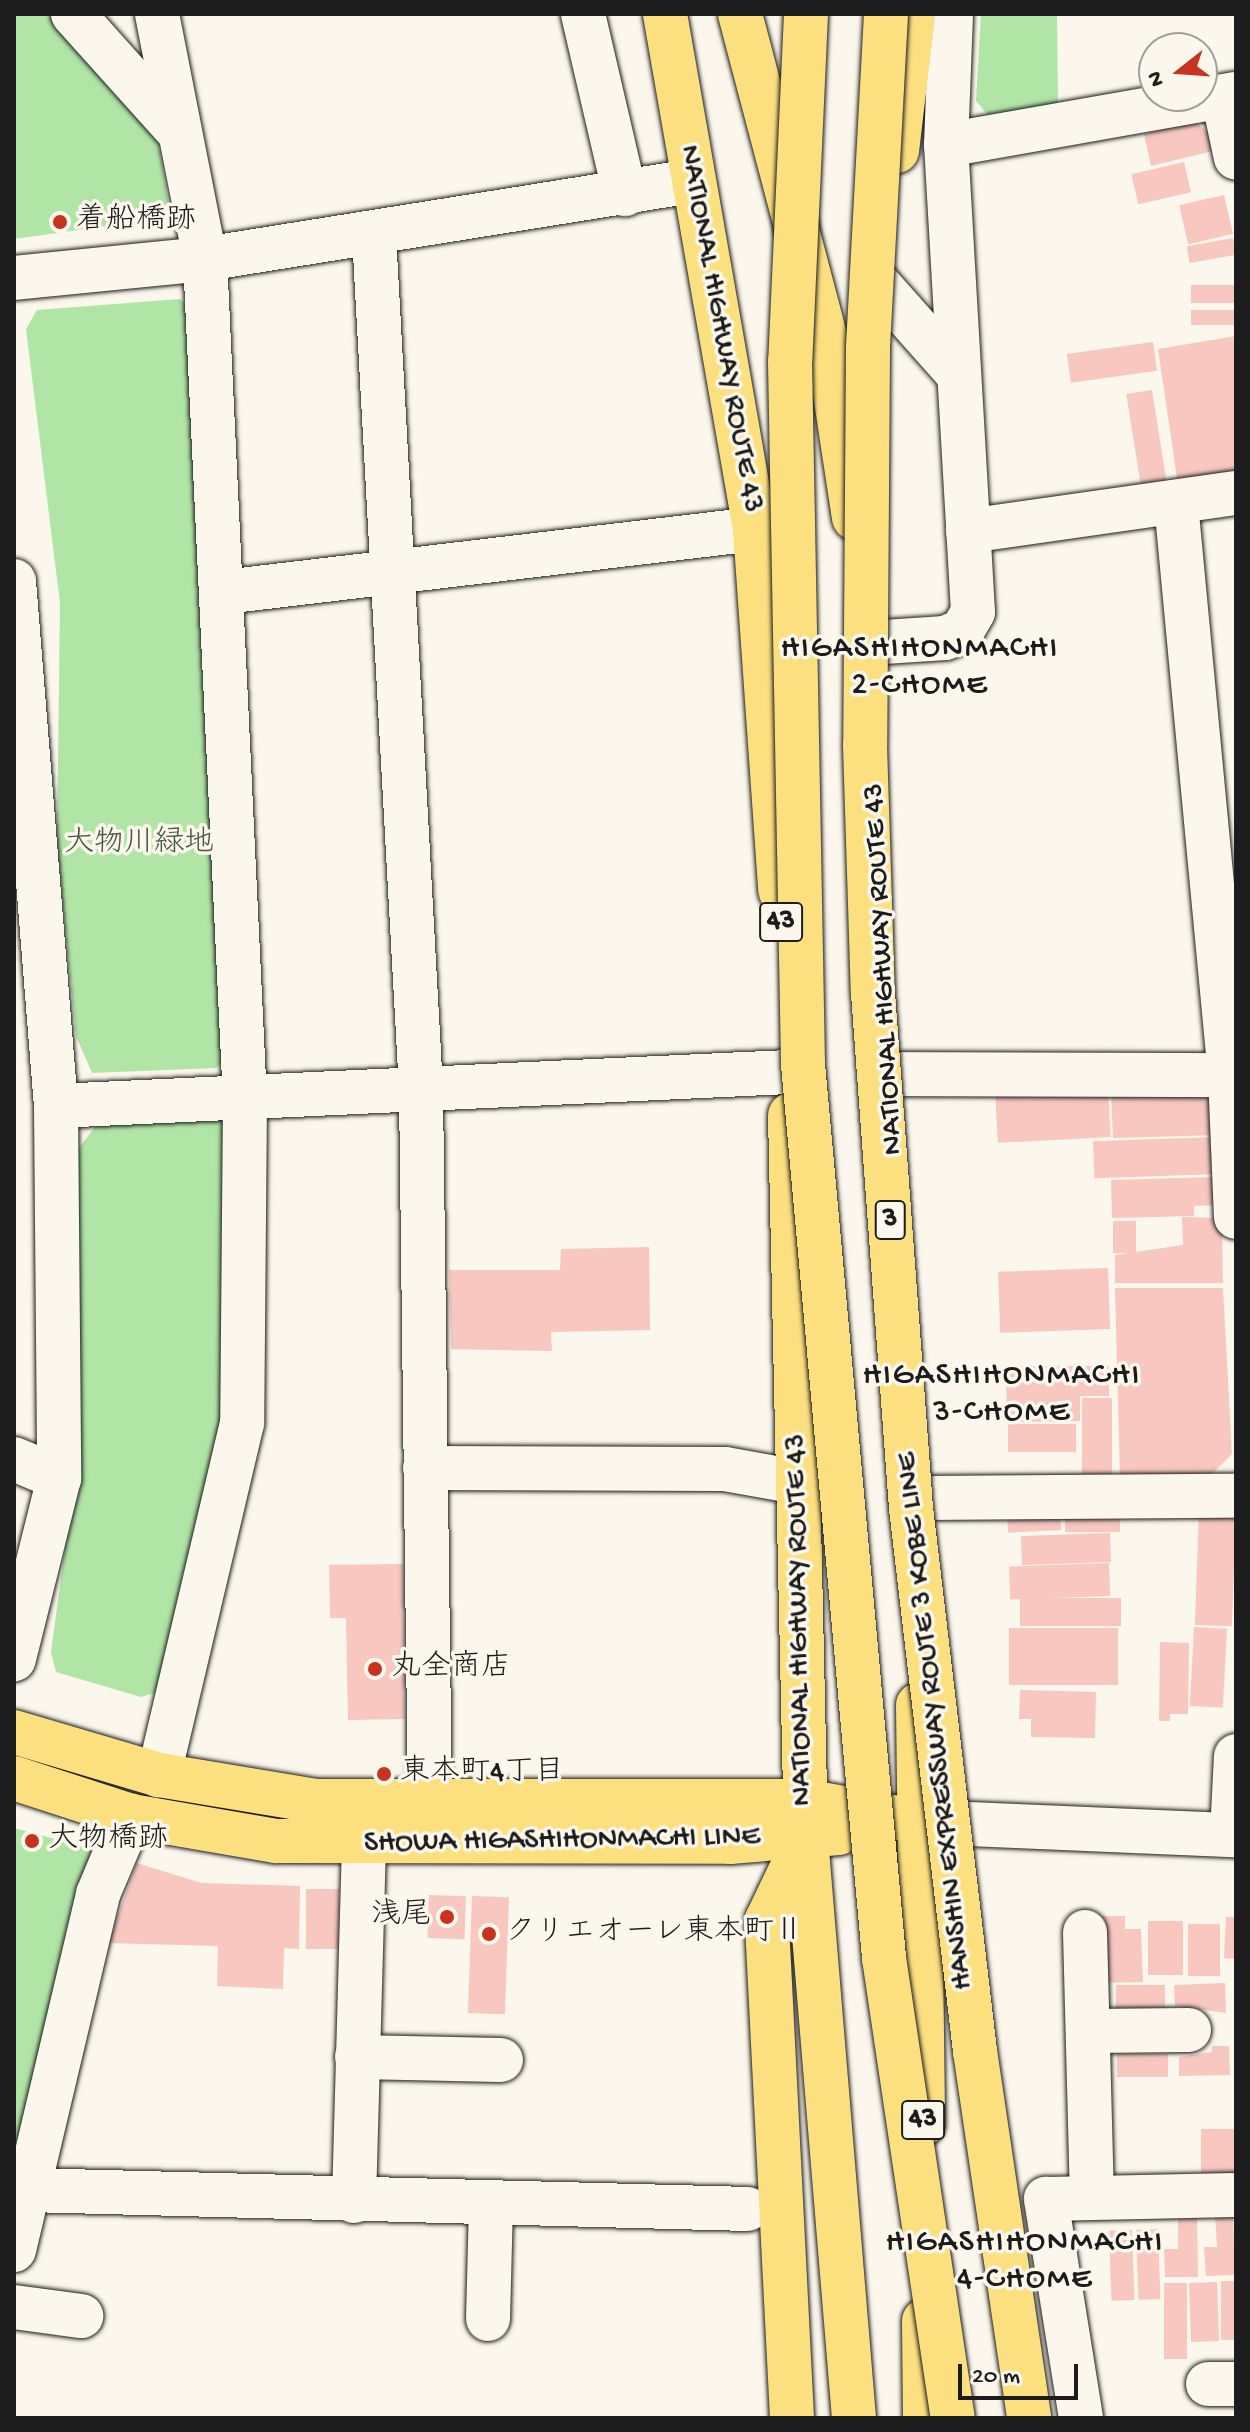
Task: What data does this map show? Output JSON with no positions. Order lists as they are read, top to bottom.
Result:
{
  "streets": {
    "main road": [
      "NATIONAL HIGHWAY ROUTE 43",
      "43",
      "3",
      "HANSHIN EXPRESSWAY ROUTE 3 KOBE LINE",
      "SHOWA HIGASHIHONMACHI LINE"
    ]
  },
  "crossings": [
    ["NATIONAL HIGHWAY ROUTE 43", "SHOWA HIGASHIHONMACHI LINE"]
  ],
  "districts": ["HIGASHIHONMACHI 2-CHOME", "HIGASHIHONMACHI 3-CHOME", "HIGASHIHONMACHI 4-CHOME"],
  "parks": ["大物川緑地"],
  "places": [
    "着船橋跡",
    "丸全商店",
    "東本町4丁目",
    "大物橋跡",
    "浅尾",
    "クリエオーレ東本町Ⅱ"
  ],
  "scale_bar": "20 m",
  "north": "left"
}
